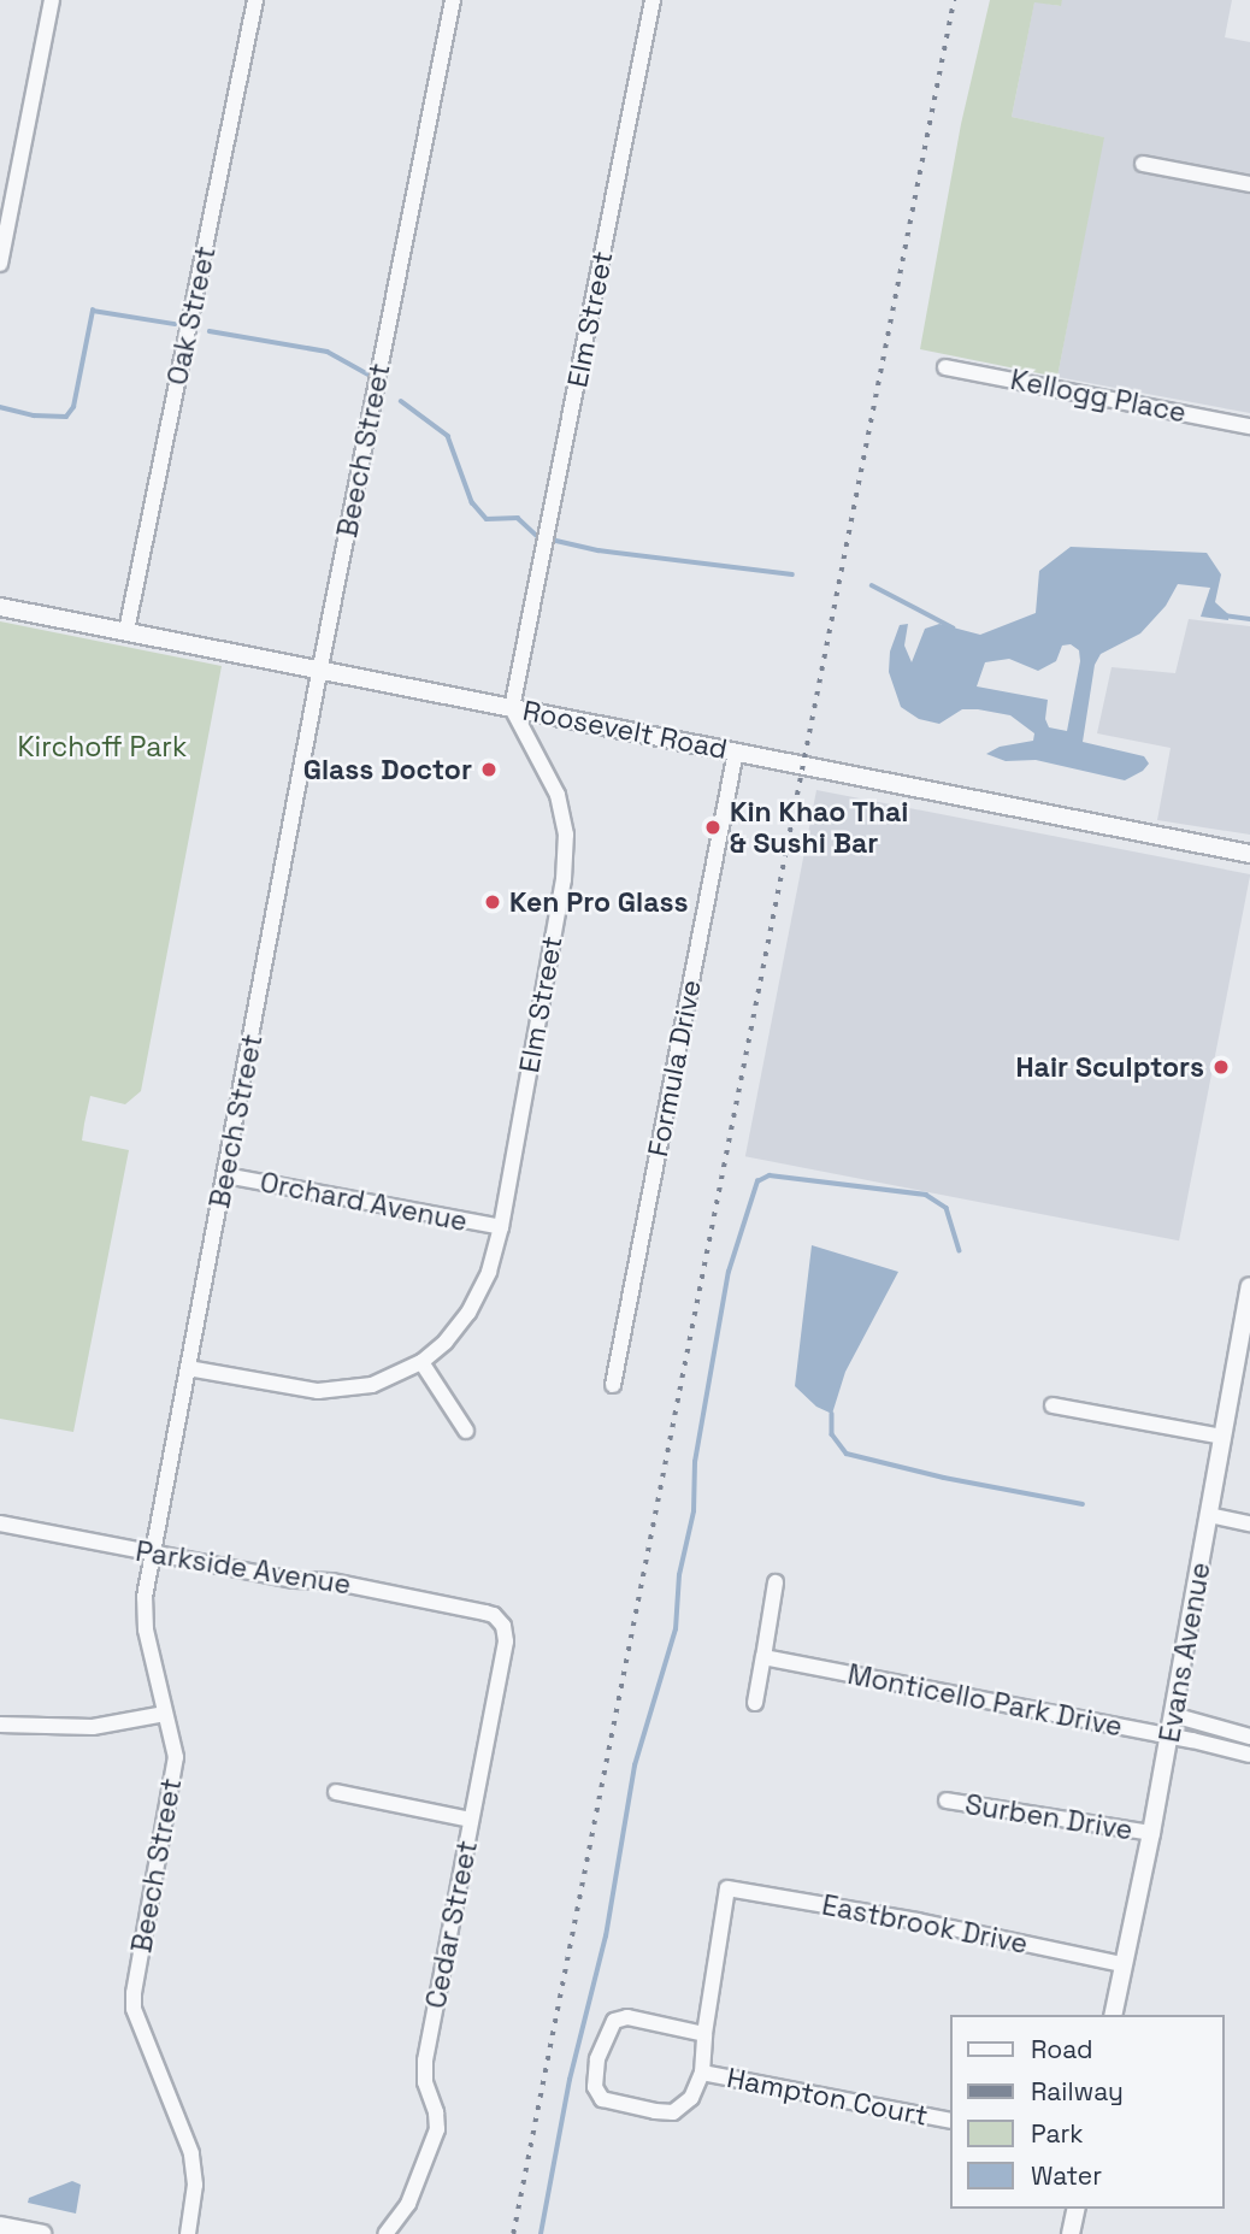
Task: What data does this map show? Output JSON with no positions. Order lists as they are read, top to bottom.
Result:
{
  "streets": {
    "street": [
      "Oak Street",
      "Elm Street",
      "Kellogg Place",
      "Beech Street",
      "Roosevelt Road",
      "Formula Drive",
      "Orchard Avenue",
      "Parkside Avenue",
      "Evans Avenue",
      "Monticello Park Drive",
      "Surben Drive",
      "Cedar Street",
      "Eastbrook Drive",
      "Hampton Court"
    ]
  },
  "crossings": [
    ["Oak Street", "Roosevelt Road"],
    ["Elm Street", "Beech Street"],
    ["Elm Street", "Roosevelt Road"],
    ["Elm Street", "Orchard Avenue"],
    ["Beech Street", "Roosevelt Road"],
    ["Beech Street", "Orchard Avenue"],
    ["Beech Street", "Parkside Avenue"],
    ["Roosevelt Road", "Formula Drive"],
    ["Parkside Avenue", "Cedar Street"],
    ["Evans Avenue", "Monticello Park Drive"],
    ["Evans Avenue", "Surben Drive"],
    ["Evans Avenue", "Eastbrook Drive"],
    ["Eastbrook Drive", "Hampton Court"]
  ],
  "parks": ["Kirchoff Park"],
  "places": [
    "Glass Doctor",
    "Kin Khao Thai & Sushi Bar",
    "Ken Pro Glass",
    "Hair Sculptors"
  ],
  "legend": [
    "Road",
    "Railway",
    "Park",
    "Water"
  ]
}
